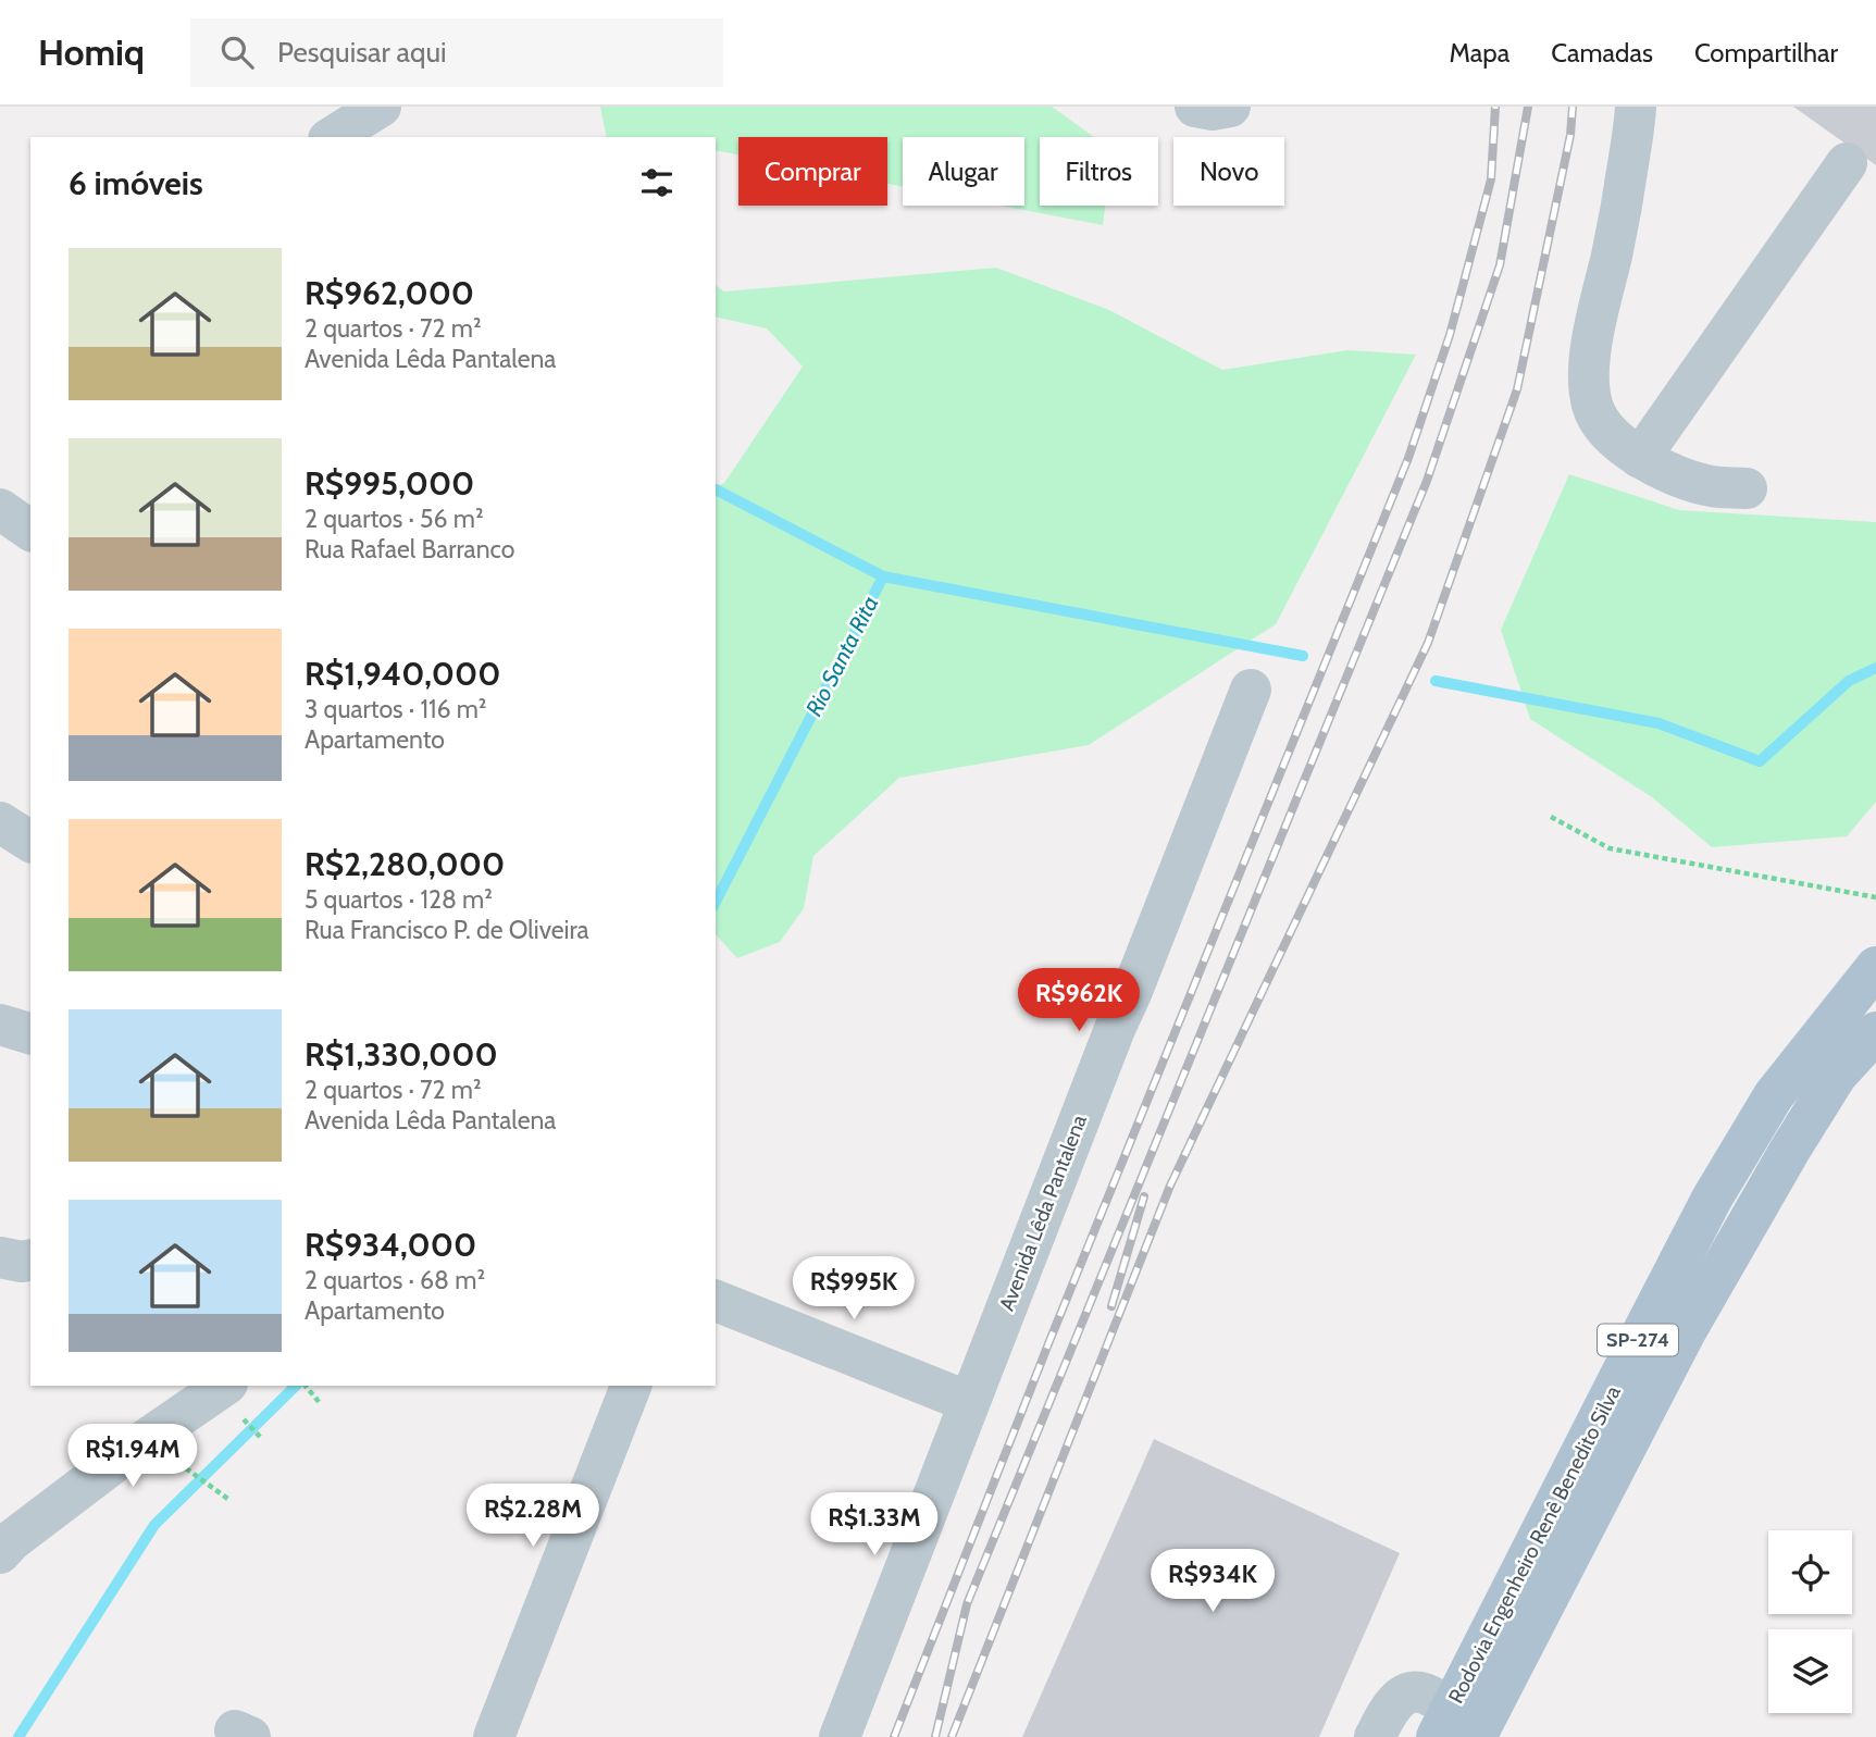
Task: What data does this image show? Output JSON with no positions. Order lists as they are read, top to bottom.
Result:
{
  "streets": {
    "main road": ["SP-274", "Rodovia Engenheiro Renê Benedito Silva"],
    "street": ["Avenida Lêda Pantalena"]
  },
  "water": ["Rio Santa Rita"],
  "page": {
    "header": "Homiq",
    "search": "Pesquisar aqui",
    "nav": ["Mapa", "Camadas", "Compartilhar"],
    "chip": [
      "Comprar",
      "Alugar",
      "Filtros",
      "Novo"
    ],
    "heading": "6 imóveis",
    "list": [
      {
        "name": "R$962,000",
        "note": "2 quartos · 72 m² · Avenida Lêda Pantalena"
      },
      {
        "name": "R$995,000",
        "note": "2 quartos · 56 m² · Rua Rafael Barranco"
      },
      {
        "name": "R$1,940,000",
        "note": "3 quartos · 116 m² · Apartamento"
      },
      {
        "name": "R$2,280,000",
        "note": "5 quartos · 128 m² · Rua Francisco P. de Oliveira"
      },
      {
        "name": "R$1,330,000",
        "note": "2 quartos · 72 m² · Avenida Lêda Pantalena"
      },
      {
        "name": "R$934,000",
        "note": "2 quartos · 68 m² · Apartamento"
      }
    ],
    "price": [
      "R$962K",
      "R$995K",
      "R$1.94M",
      "R$2.28M",
      "R$1.33M",
      "R$934K"
    ]
  }
}
